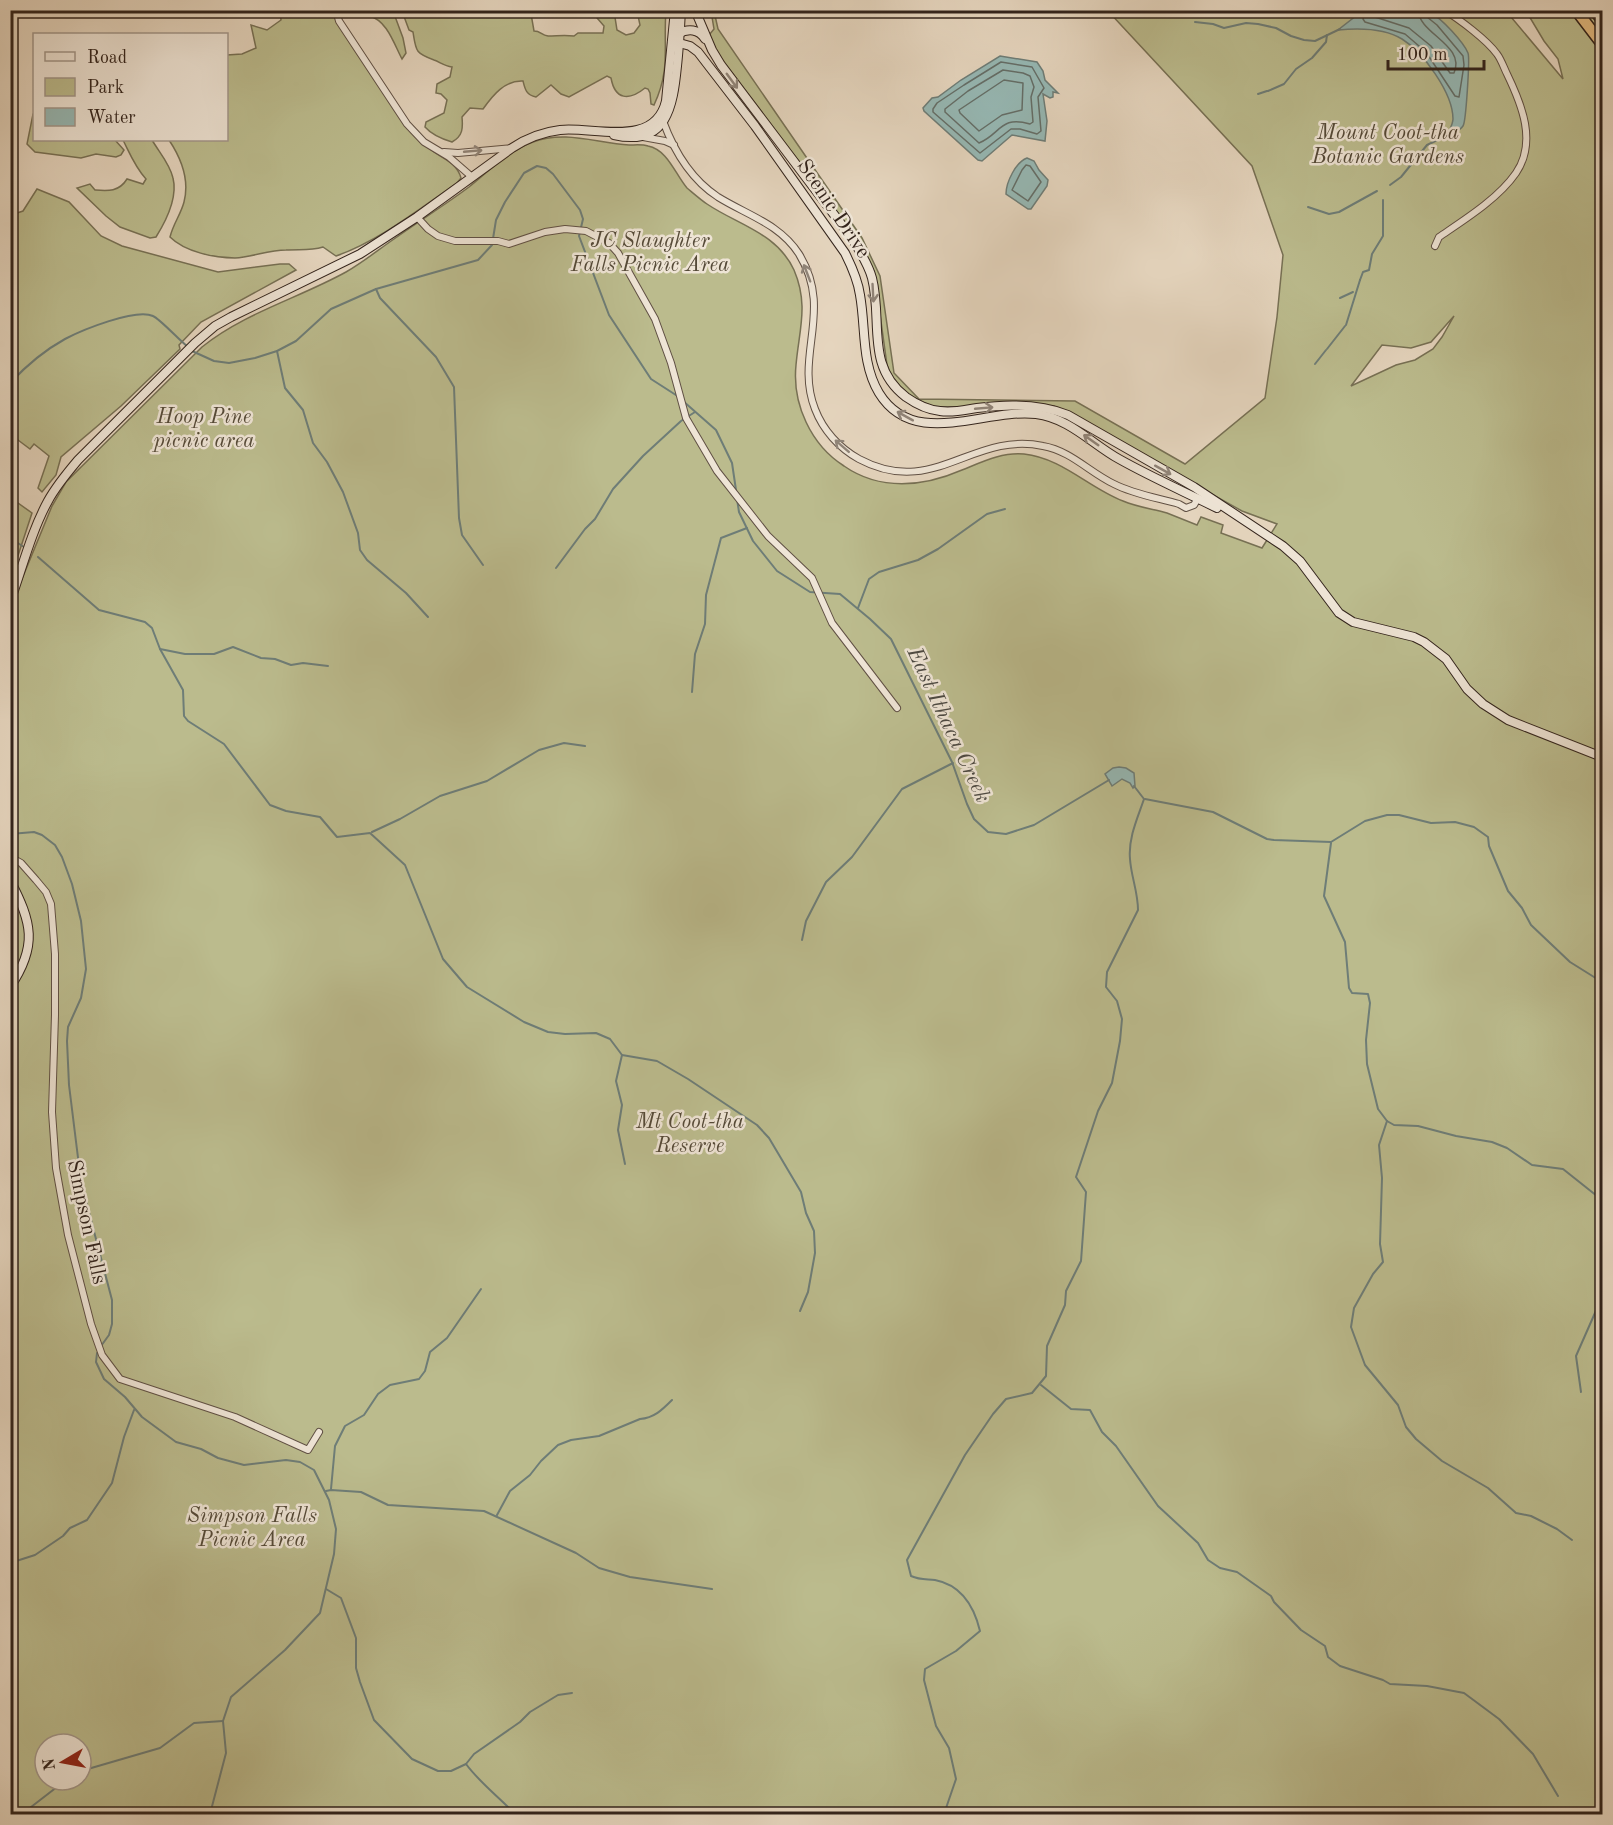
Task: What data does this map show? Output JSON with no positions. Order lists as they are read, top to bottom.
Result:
{
  "streets": {
    "main road": ["Scenic Drive"],
    "street": ["Simpson Falls"]
  },
  "water": ["East Ithaca Creek"],
  "parks": [
    "Mount Coot-tha Botanic Gardens",
    "JC Slaughter Falls Picnic Area",
    "Hoop Pine picnic area",
    "Mt Coot-tha Reserve",
    "Simpson Falls Picnic Area"
  ],
  "legend": ["Road", "Park", "Water"],
  "scale_bar": "100 m",
  "north": "left"
}
